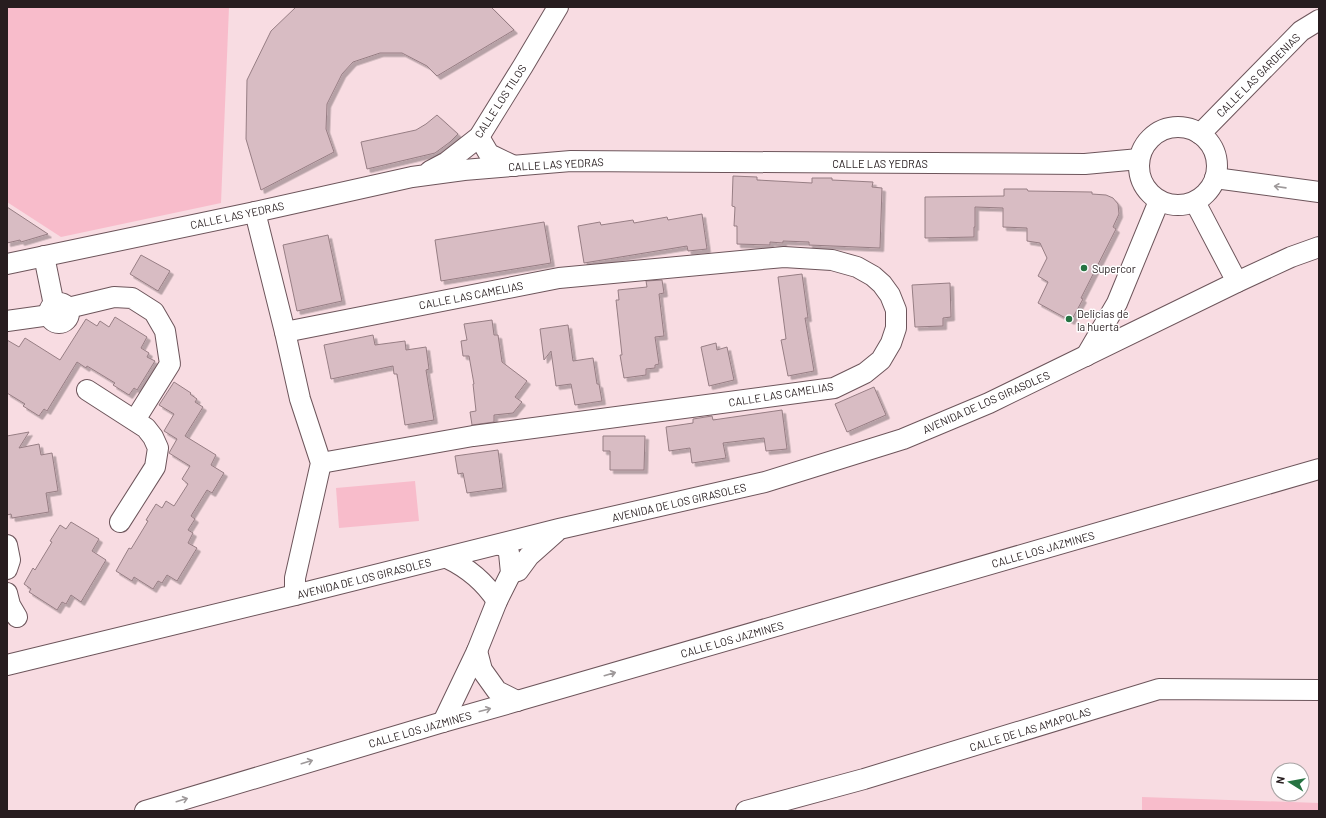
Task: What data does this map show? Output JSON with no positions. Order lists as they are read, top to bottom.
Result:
{
  "streets": {
    "street": [
      "CALLE LAS GARDENIAS",
      "CALLE LOS TILOS",
      "CALLE LAS YEDRAS",
      "CALLE LAS CAMELIAS",
      "AVENIDA DE LOS GIRASOLES",
      "CALLE LOS JAZMINES",
      "CALLE DE LAS AMAPOLAS"
    ]
  },
  "crossings": [
    ["CALLE LAS GARDENIAS", "CALLE LAS YEDRAS"],
    ["CALLE LOS TILOS", "CALLE LAS YEDRAS"]
  ],
  "one_way": ["CALLE LOS JAZMINES"],
  "places": ["Supercor", "Delicias de la huerta"],
  "north": "left"
}
